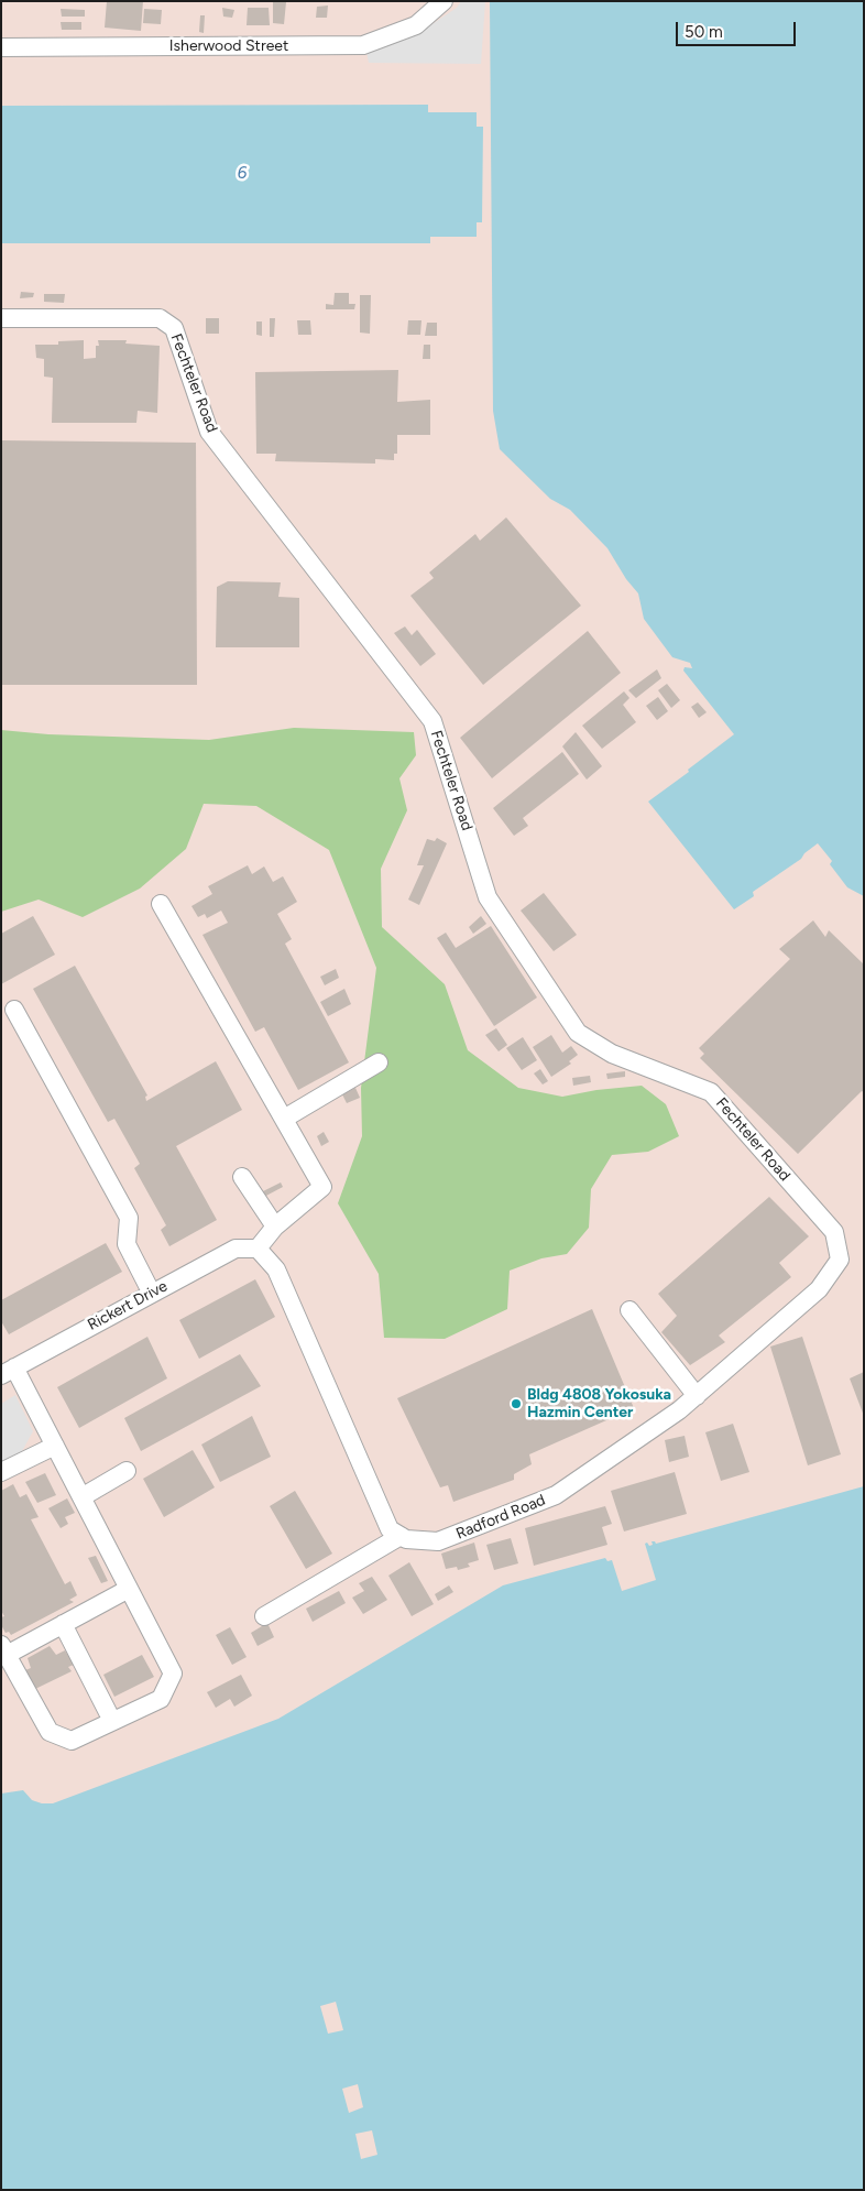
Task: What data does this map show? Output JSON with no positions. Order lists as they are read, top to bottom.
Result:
{
  "streets": {
    "street": [
      "Isherwood Street",
      "Fechteler Road",
      "Rickert Drive",
      "Radford Road"
    ]
  },
  "crossings": [
    ["Fechteler Road", "Radford Road"]
  ],
  "water": ["6"],
  "places": ["Bldg 4808 Yokosuka Hazmin Center"],
  "scale_bar": "50 m"
}
